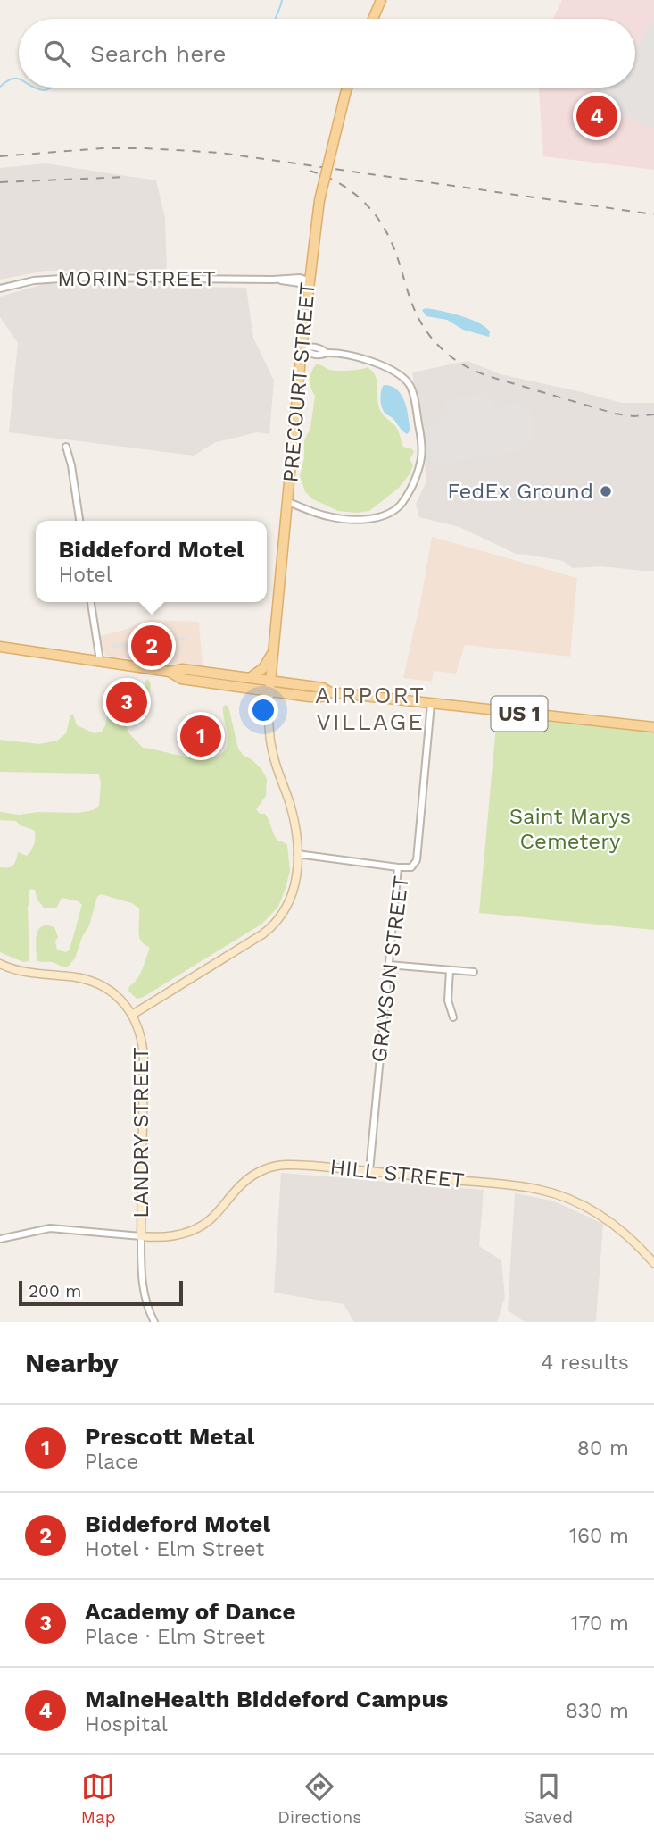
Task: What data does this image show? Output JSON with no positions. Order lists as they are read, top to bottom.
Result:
{
  "streets": {
    "main road": ["PRECOURT STREET", "US 1"],
    "street": [
      "MORIN STREET",
      "GRAYSON STREET",
      "LANDRY STREET",
      "HILL STREET"
    ]
  },
  "crossings": [
    ["MORIN STREET", "PRECOURT STREET"],
    ["PRECOURT STREET", "US 1"],
    ["US 1", "GRAYSON STREET"],
    ["GRAYSON STREET", "HILL STREET"],
    ["LANDRY STREET", "HILL STREET"]
  ],
  "districts": ["AIRPORT VILLAGE"],
  "parks": ["Saint Marys Cemetery"],
  "places": ["FedEx Ground"],
  "scale_bar": "200 m",
  "page": {
    "search": "Search here",
    "pins": [
      "4",
      "2",
      "3",
      "1"
    ],
    "popup": ["Biddeford Motel", "Hotel"],
    "scale": "200 m",
    "heading": ["Nearby", "4 results"],
    "list": [
      {
        "mark": "1",
        "name": "Prescott Metal",
        "note": "Place",
        "value": "80 m"
      },
      {
        "mark": "2",
        "name": "Biddeford Motel",
        "note": "Hotel · Elm Street",
        "value": "160 m"
      },
      {
        "mark": "3",
        "name": "Academy of Dance",
        "note": "Place · Elm Street",
        "value": "170 m"
      },
      {
        "mark": "4",
        "name": "MaineHealth Biddeford Campus",
        "note": "Hospital",
        "value": "830 m"
      }
    ],
    "nav": ["Map", "Directions", "Saved"]
  }
}
